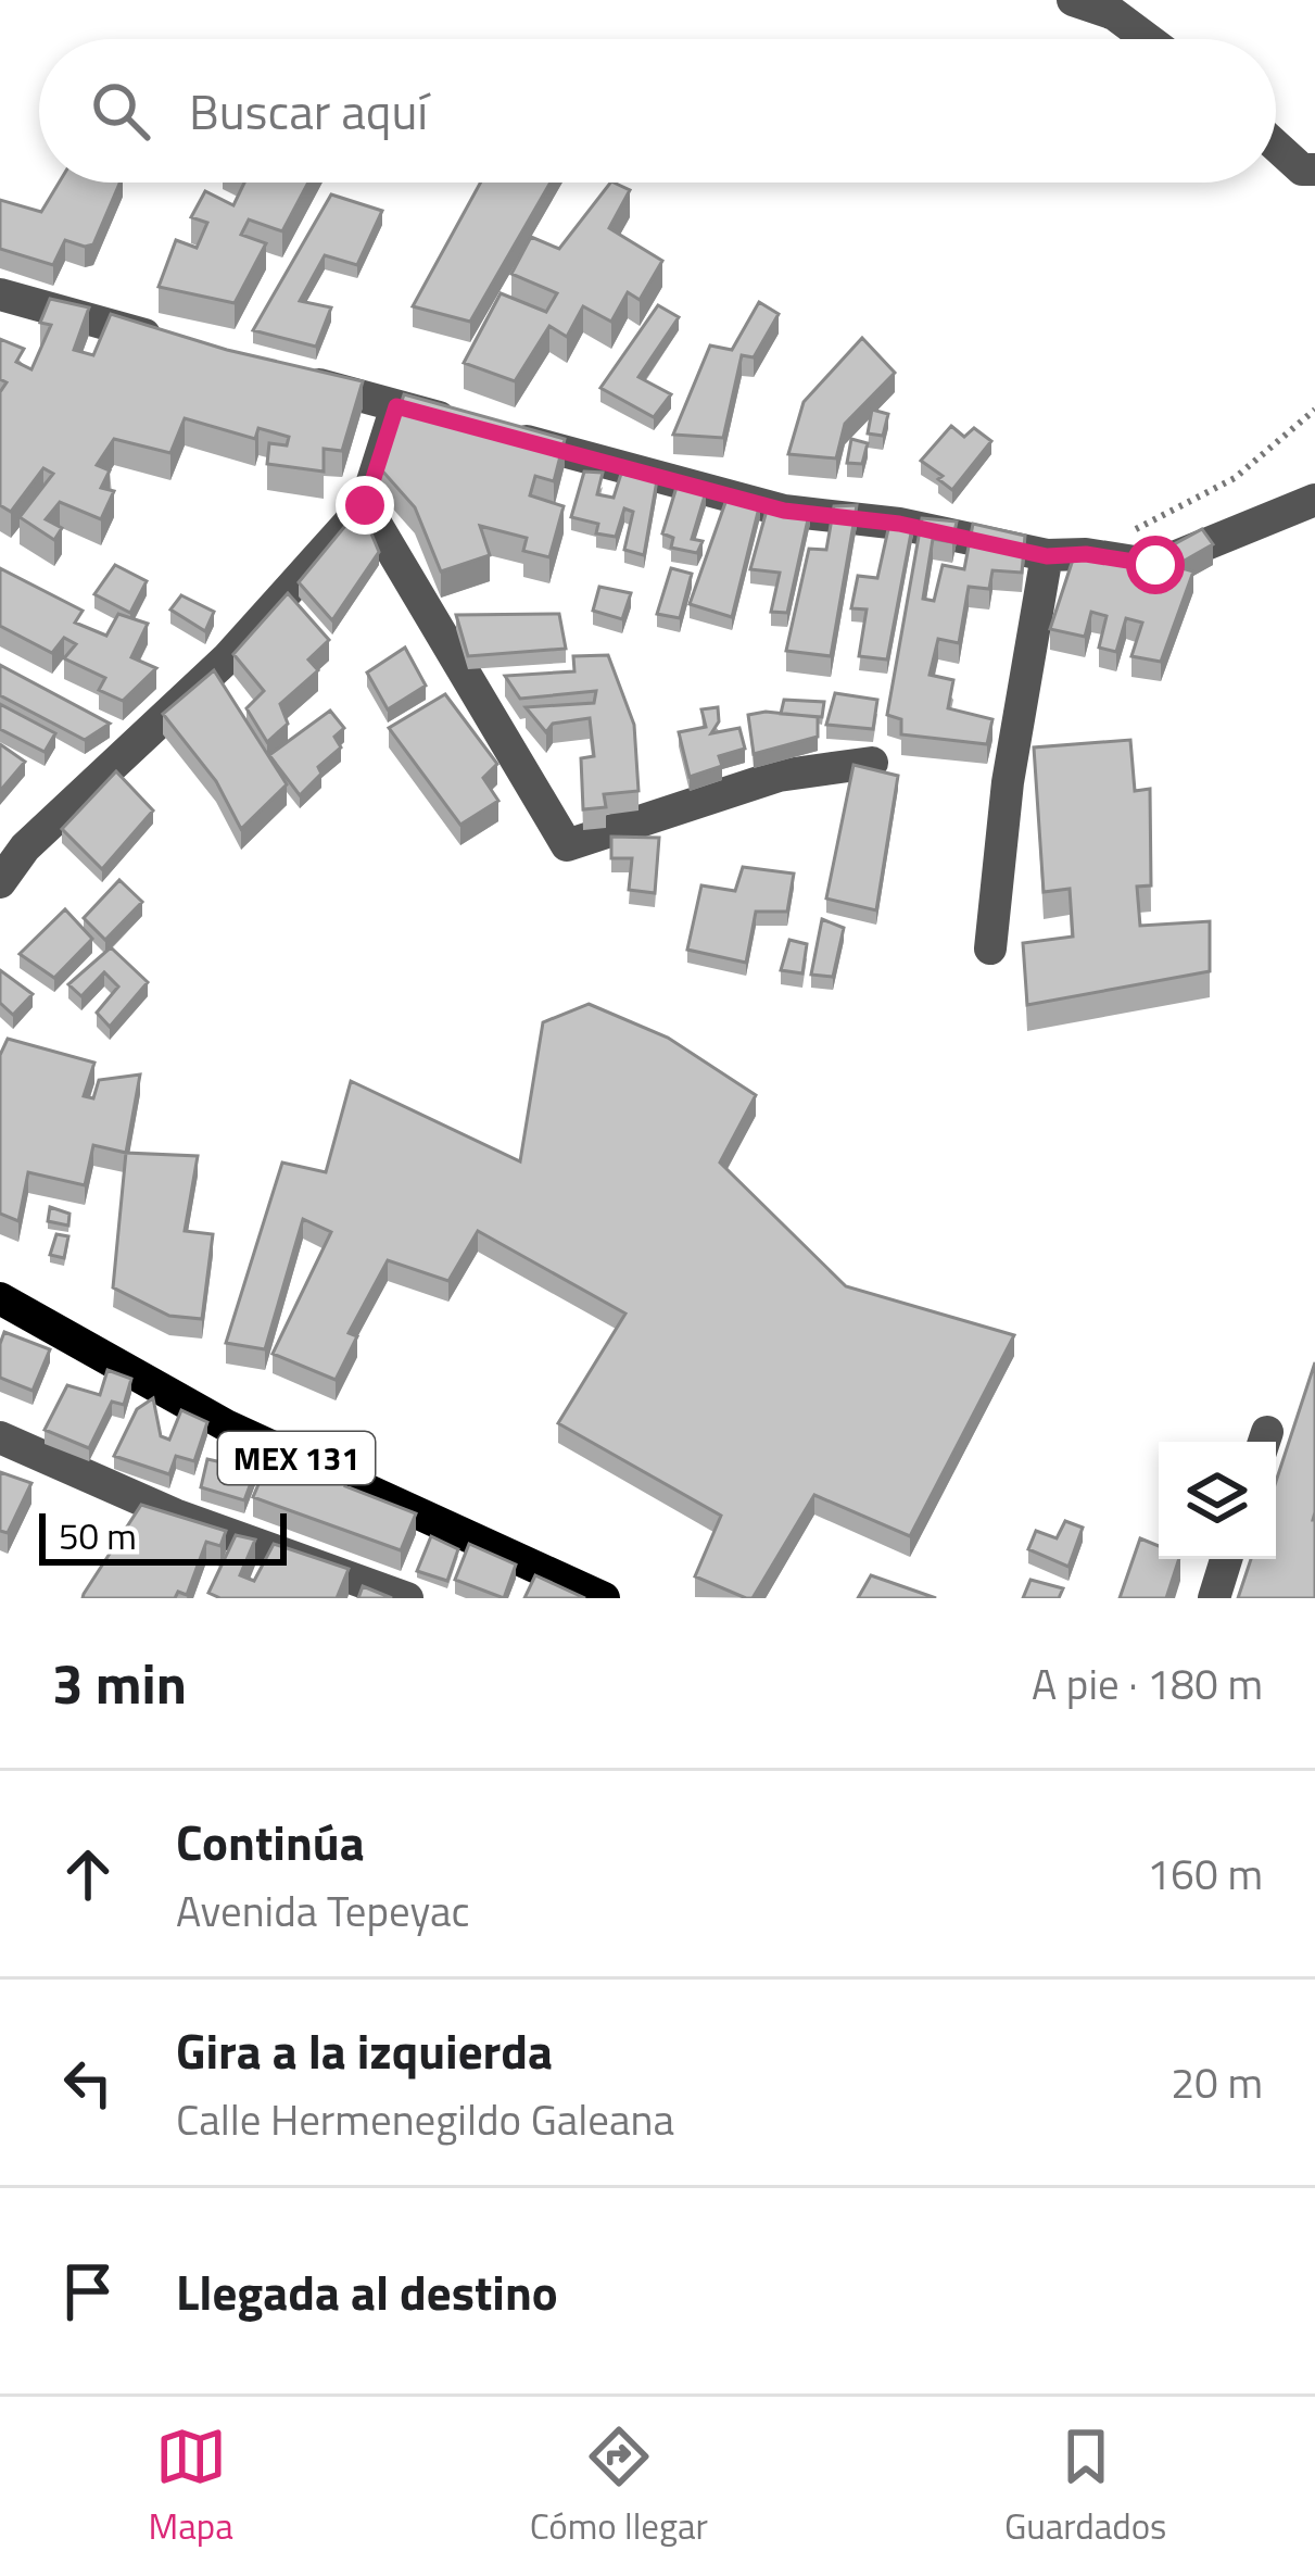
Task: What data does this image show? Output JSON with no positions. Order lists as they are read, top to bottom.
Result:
{
  "streets": {
    "main road": ["MEX 131"]
  },
  "scale_bar": "50 m",
  "page": {
    "search": "Buscar aquí",
    "scale": "50 m",
    "heading": ["3 min", "A pie · 180 m"],
    "list": [
      ["Continúa", "Avenida Tepeyac", "160 m"],
      ["Gira a la izquierda", "Calle Hermenegildo Galeana", "20 m"],
      "Llegada al destino"
    ],
    "nav": ["Mapa", "Cómo llegar", "Guardados"]
  }
}
